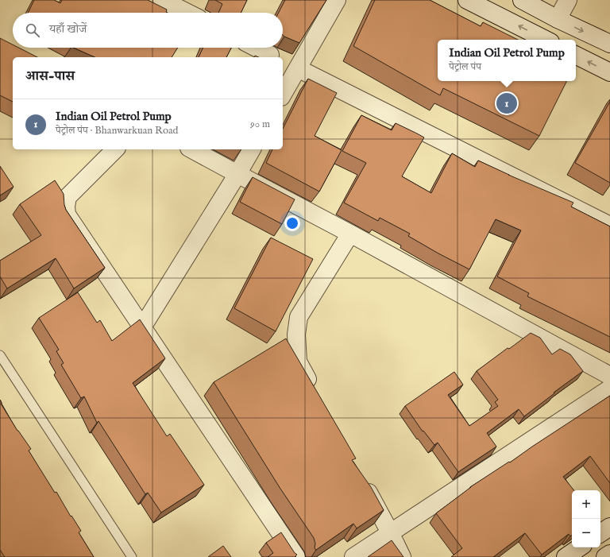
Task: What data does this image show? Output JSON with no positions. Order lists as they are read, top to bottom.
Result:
{
  "page": {
    "search": "यहाँ खोजें",
    "popup": ["Indian Oil Petrol Pump", "पेट्रोल पंप"],
    "heading": "आस-पास",
    "pins": "1",
    "list": [
      {
        "mark": "1",
        "name": "Indian Oil Petrol Pump",
        "note": "पेट्रोल पंप · Bhanwarkuan Road",
        "value": "90 m"
      }
    ],
    "map_buttons": ["+", "−"]
  }
}
